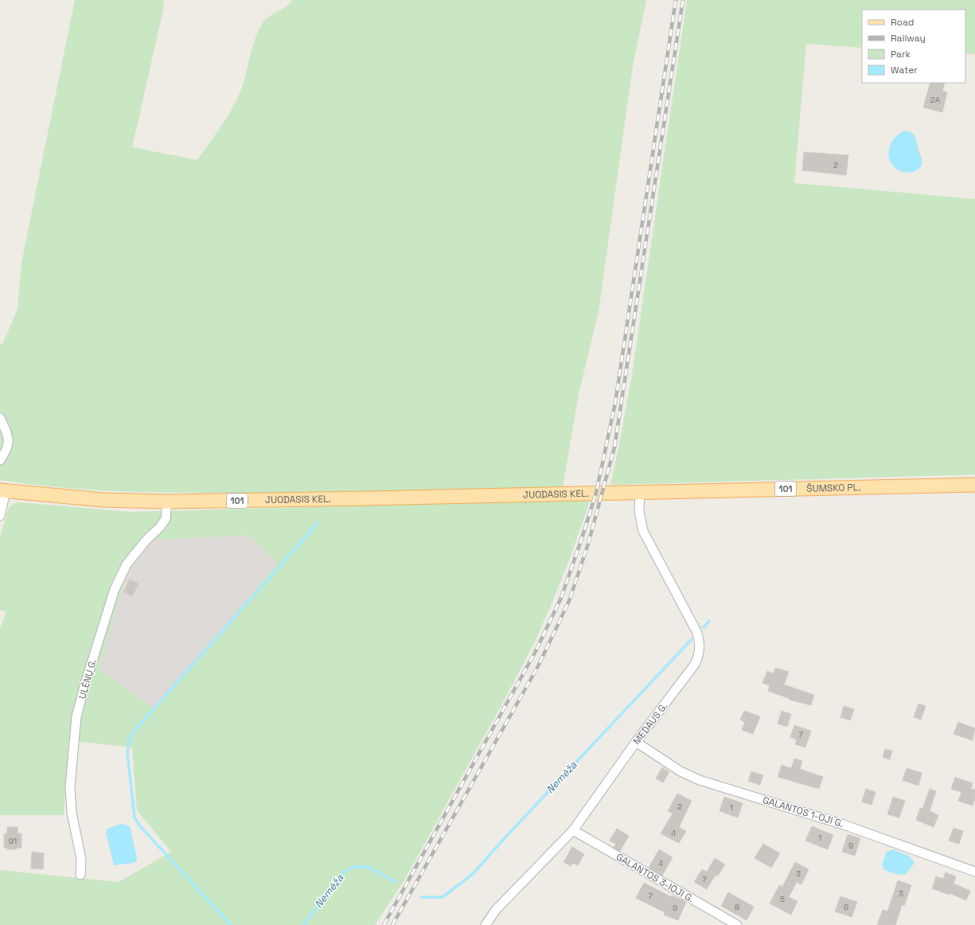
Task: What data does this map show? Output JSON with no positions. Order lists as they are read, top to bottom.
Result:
{
  "streets": {
    "main road": ["ŠUMSKO PL.", "101", "JUODASIS KEL."],
    "street": [
      "ULĖNŲ G.",
      "MEDAUS G.",
      "GALANTOS 1-OJI G.",
      "GALANTOS 3-IOJI G."
    ]
  },
  "crossings": [
    ["ŠUMSKO PL.", "JUODASIS KEL."],
    ["ŠUMSKO PL.", "MEDAUS G."],
    ["JUODASIS KEL.", "ULĖNŲ G."],
    ["MEDAUS G.", "GALANTOS 1-OJI G."],
    ["MEDAUS G.", "GALANTOS 3-IOJI G."]
  ],
  "water": ["Nemėža"],
  "house_numbers": [
    "2A",
    "2",
    "7",
    "2",
    "1",
    "4",
    "1",
    "91",
    "9",
    "4",
    "3",
    "7",
    "3",
    "7",
    "5",
    "8",
    "6",
    "9"
  ],
  "legend": [
    "Road",
    "Railway",
    "Park",
    "Water"
  ]
}
